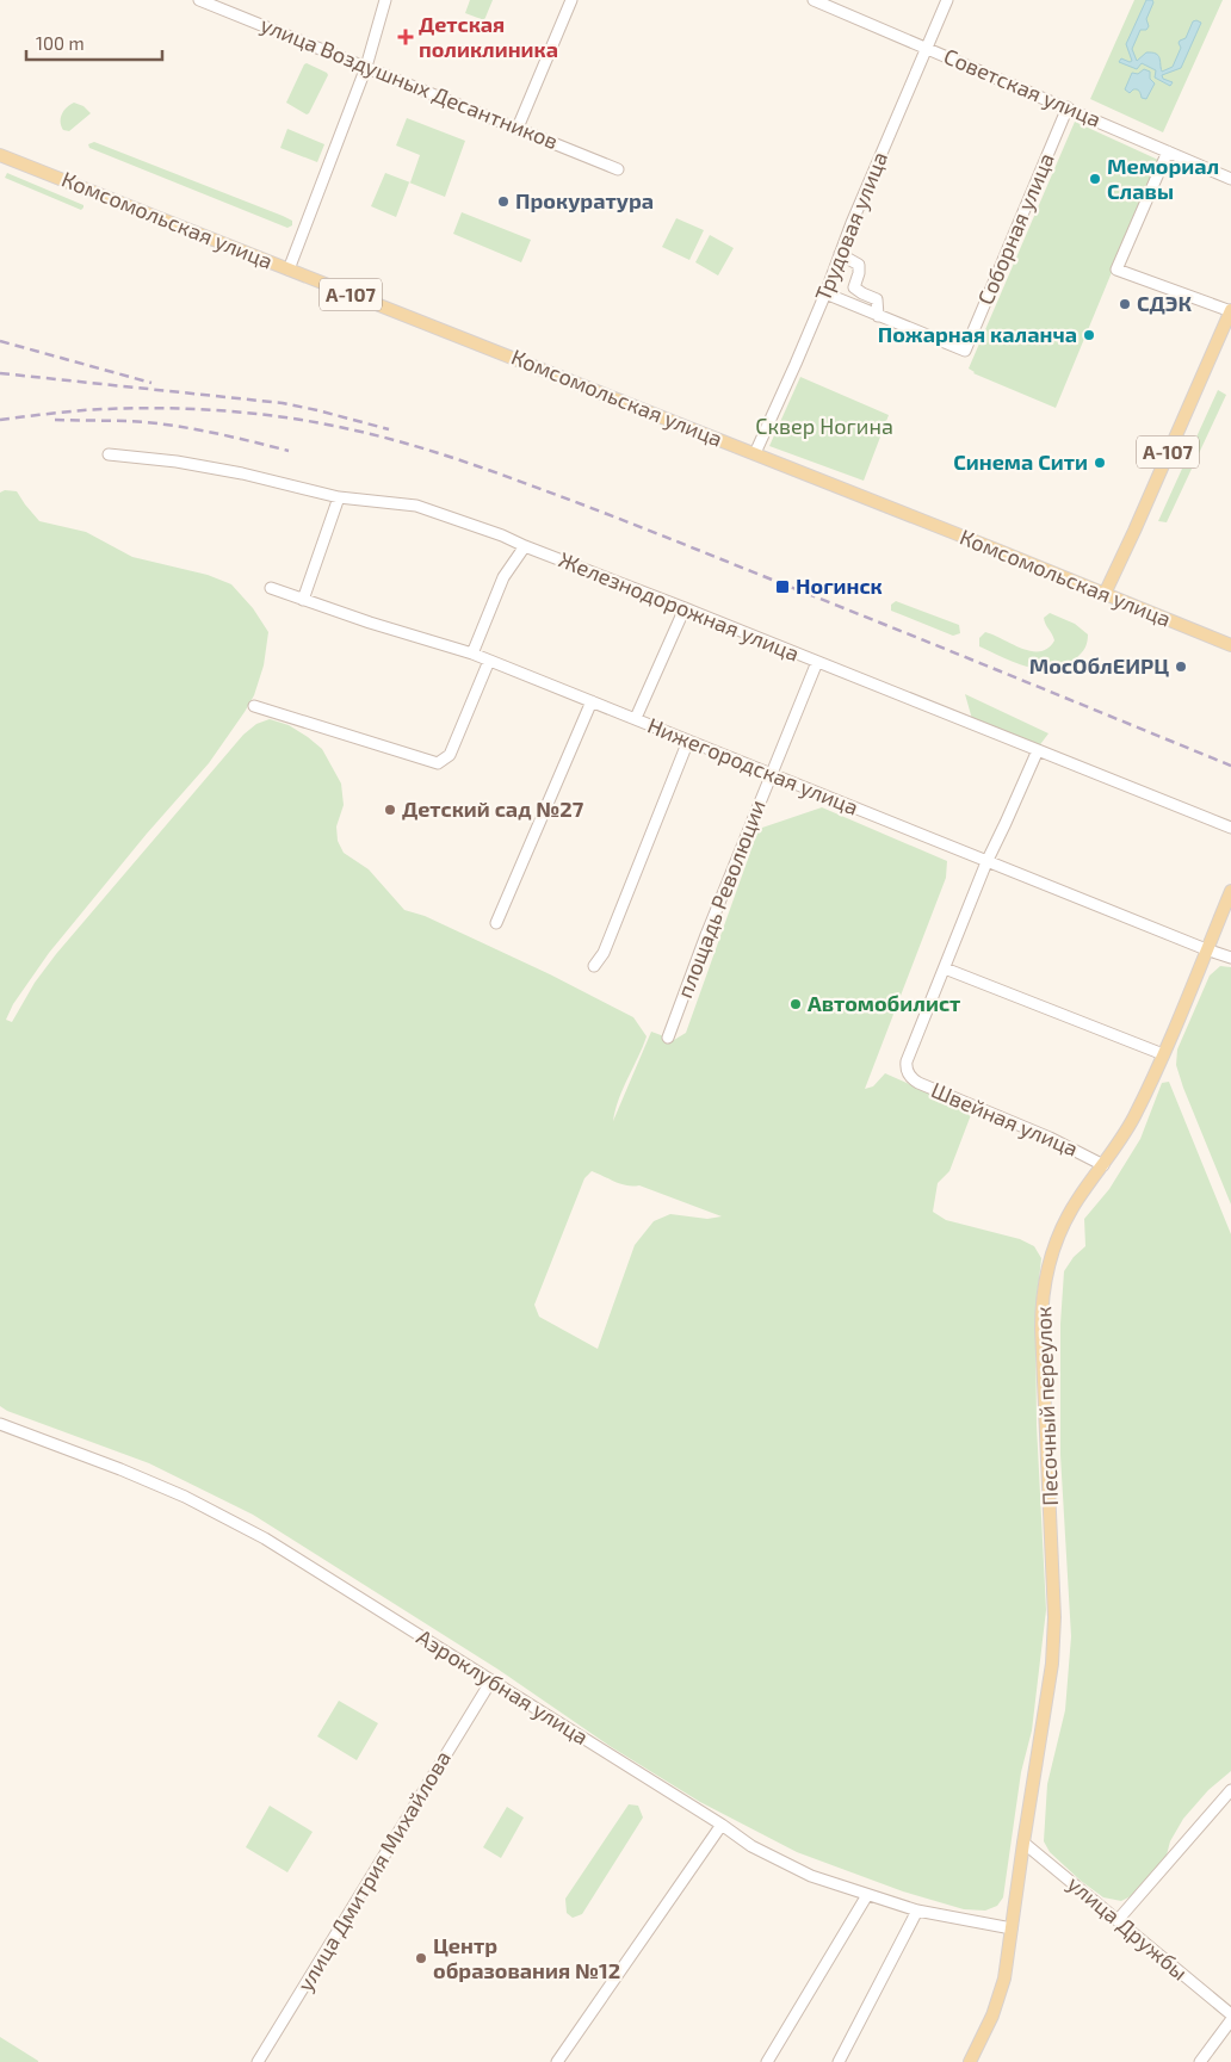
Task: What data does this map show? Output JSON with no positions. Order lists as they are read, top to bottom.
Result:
{
  "streets": {
    "main road": ["Комсомольская улица", "А-107", "Песочный переулок"],
    "street": [
      "улица Воздушных Десантников",
      "Советская улица",
      "Трудовая улица",
      "Соборная улица",
      "Железнодорожная улица",
      "Нижегородская улица",
      "площадь Революции",
      "Швейная улица",
      "Аэроклубная улица",
      "улица Дмитрия Михайлова",
      "улица Дружбы"
    ]
  },
  "crossings": [
    ["Советская улица", "Трудовая улица"],
    ["Советская улица", "Соборная улица"],
    ["Комсомольская улица", "Трудовая улица"],
    ["Комсомольская улица", "А-107"],
    ["Железнодорожная улица", "площадь Революции"],
    ["Нижегородская улица", "площадь Революции"],
    ["Нижегородская улица", "Песочный переулок"],
    ["Швейная улица", "Песочный переулок"],
    ["Песочный переулок", "Аэроклубная улица"],
    ["Песочный переулок", "улица Дружбы"],
    ["Аэроклубная улица", "улица Дмитрия Михайлова"]
  ],
  "parks": ["Сквер Ногина"],
  "places": {
    "health": ["Детская поликлиника"],
    "other": [
      "Мемориал Славы",
      "Прокуратура",
      "СДЭК",
      "Пожарная каланча",
      "Синема Сити",
      "МосОблЕИРЦ",
      "Детский сад №27",
      "Автомобилист",
      "Центр образования №12"
    ],
    "transit": ["Ногинск"]
  },
  "scale_bar": "100 m"
}
